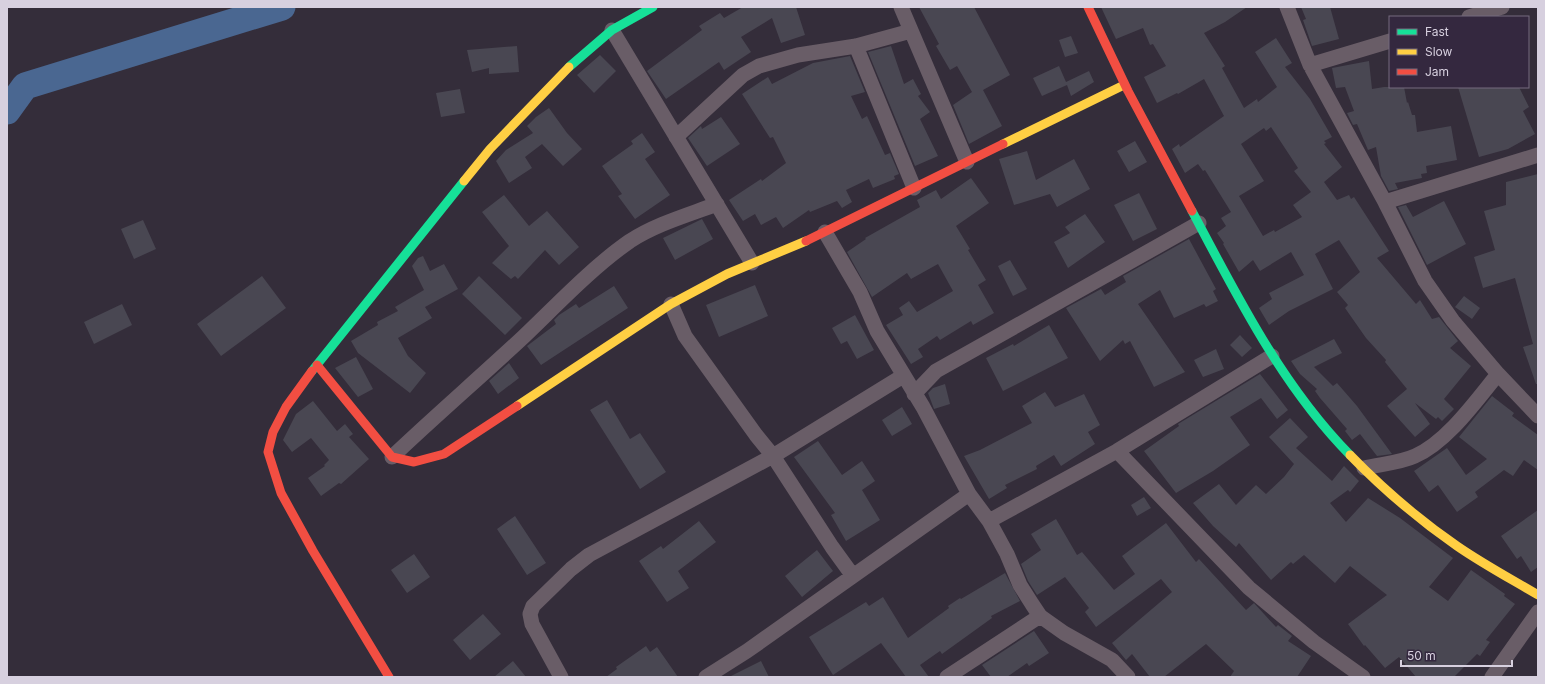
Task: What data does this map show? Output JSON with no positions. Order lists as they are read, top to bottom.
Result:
{
  "legend": ["Fast", "Slow", "Jam"],
  "scale_bar": "50 m"
}
